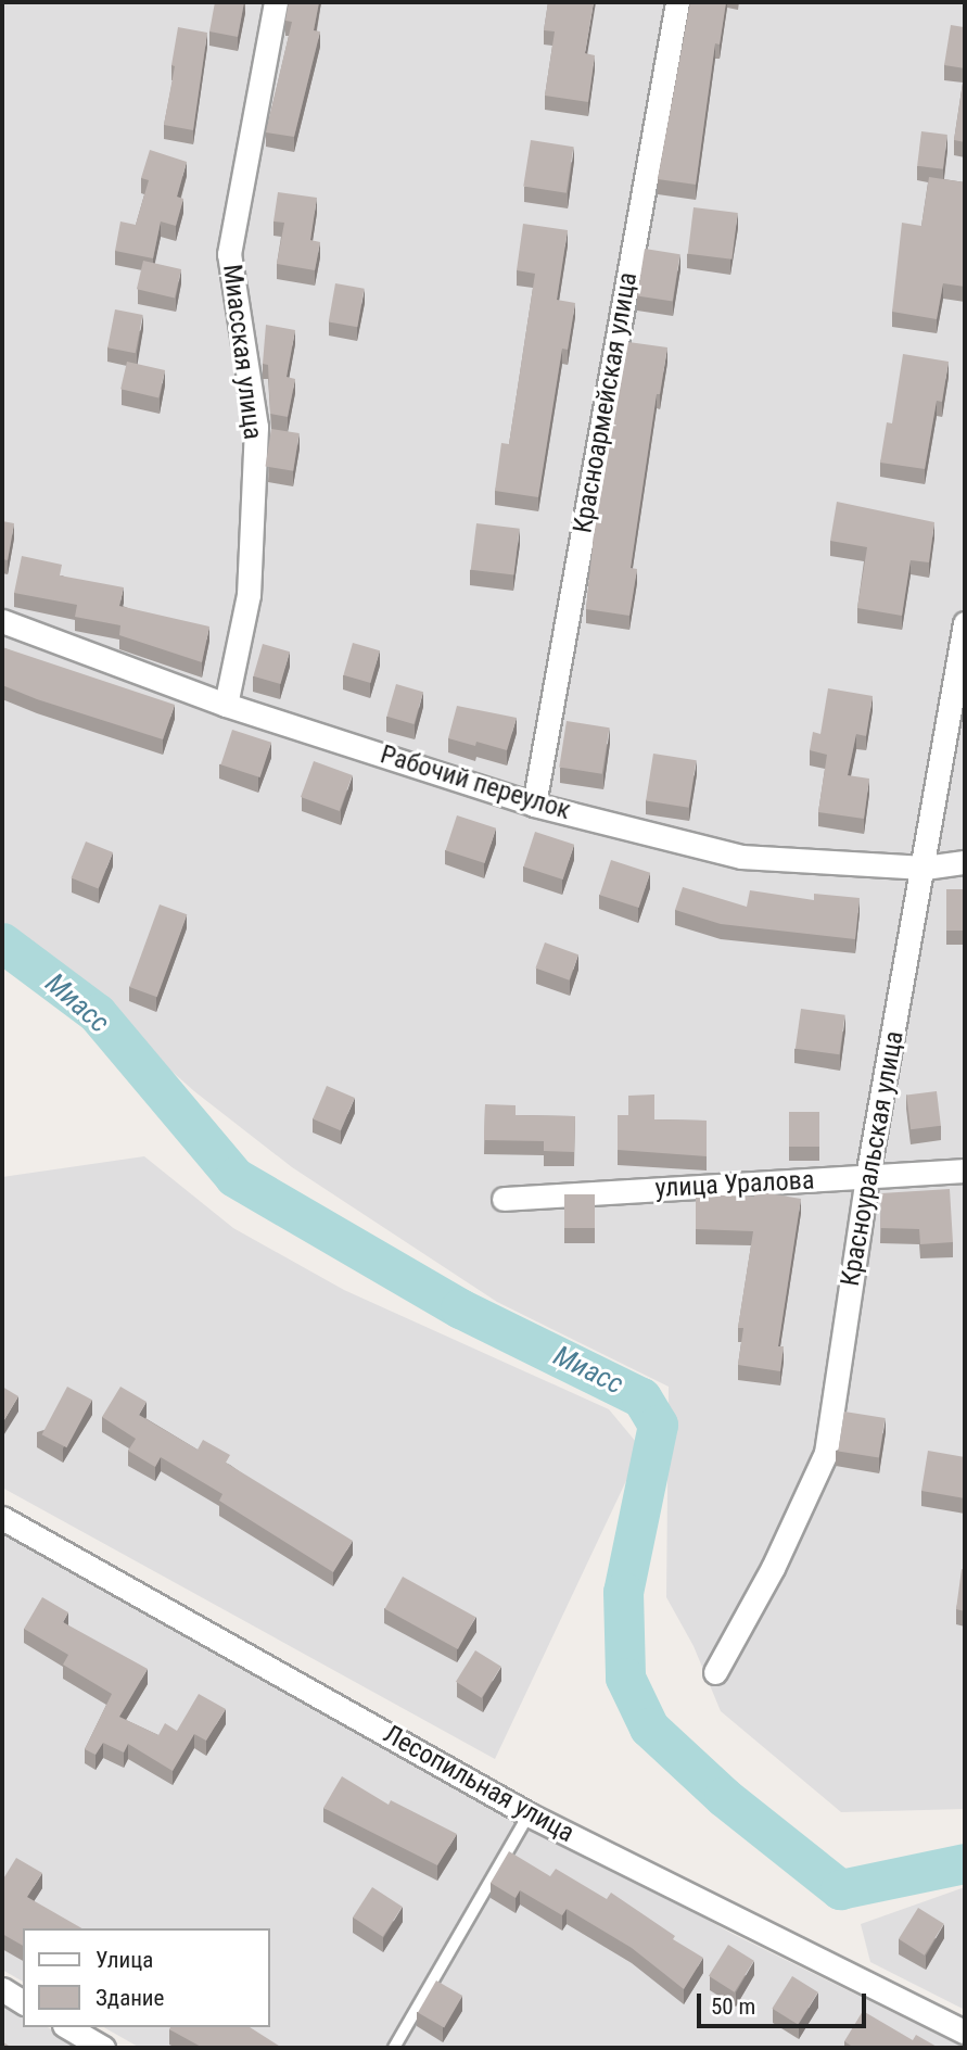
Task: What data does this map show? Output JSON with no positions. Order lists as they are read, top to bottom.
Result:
{
  "streets": {
    "street": [
      "Миасская улица",
      "Красноармейская улица",
      "Рабочий переулок",
      "Красноуральская улица",
      "улица Уралова",
      "Лесопильная улица"
    ]
  },
  "crossings": [
    ["Миасская улица", "Рабочий переулок"],
    ["Красноармейская улица", "Рабочий переулок"],
    ["Рабочий переулок", "Красноуральская улица"],
    ["Красноуральская улица", "улица Уралова"]
  ],
  "water": ["Миасс"],
  "legend": ["Улица", "Здание"],
  "scale_bar": "50 m"
}
